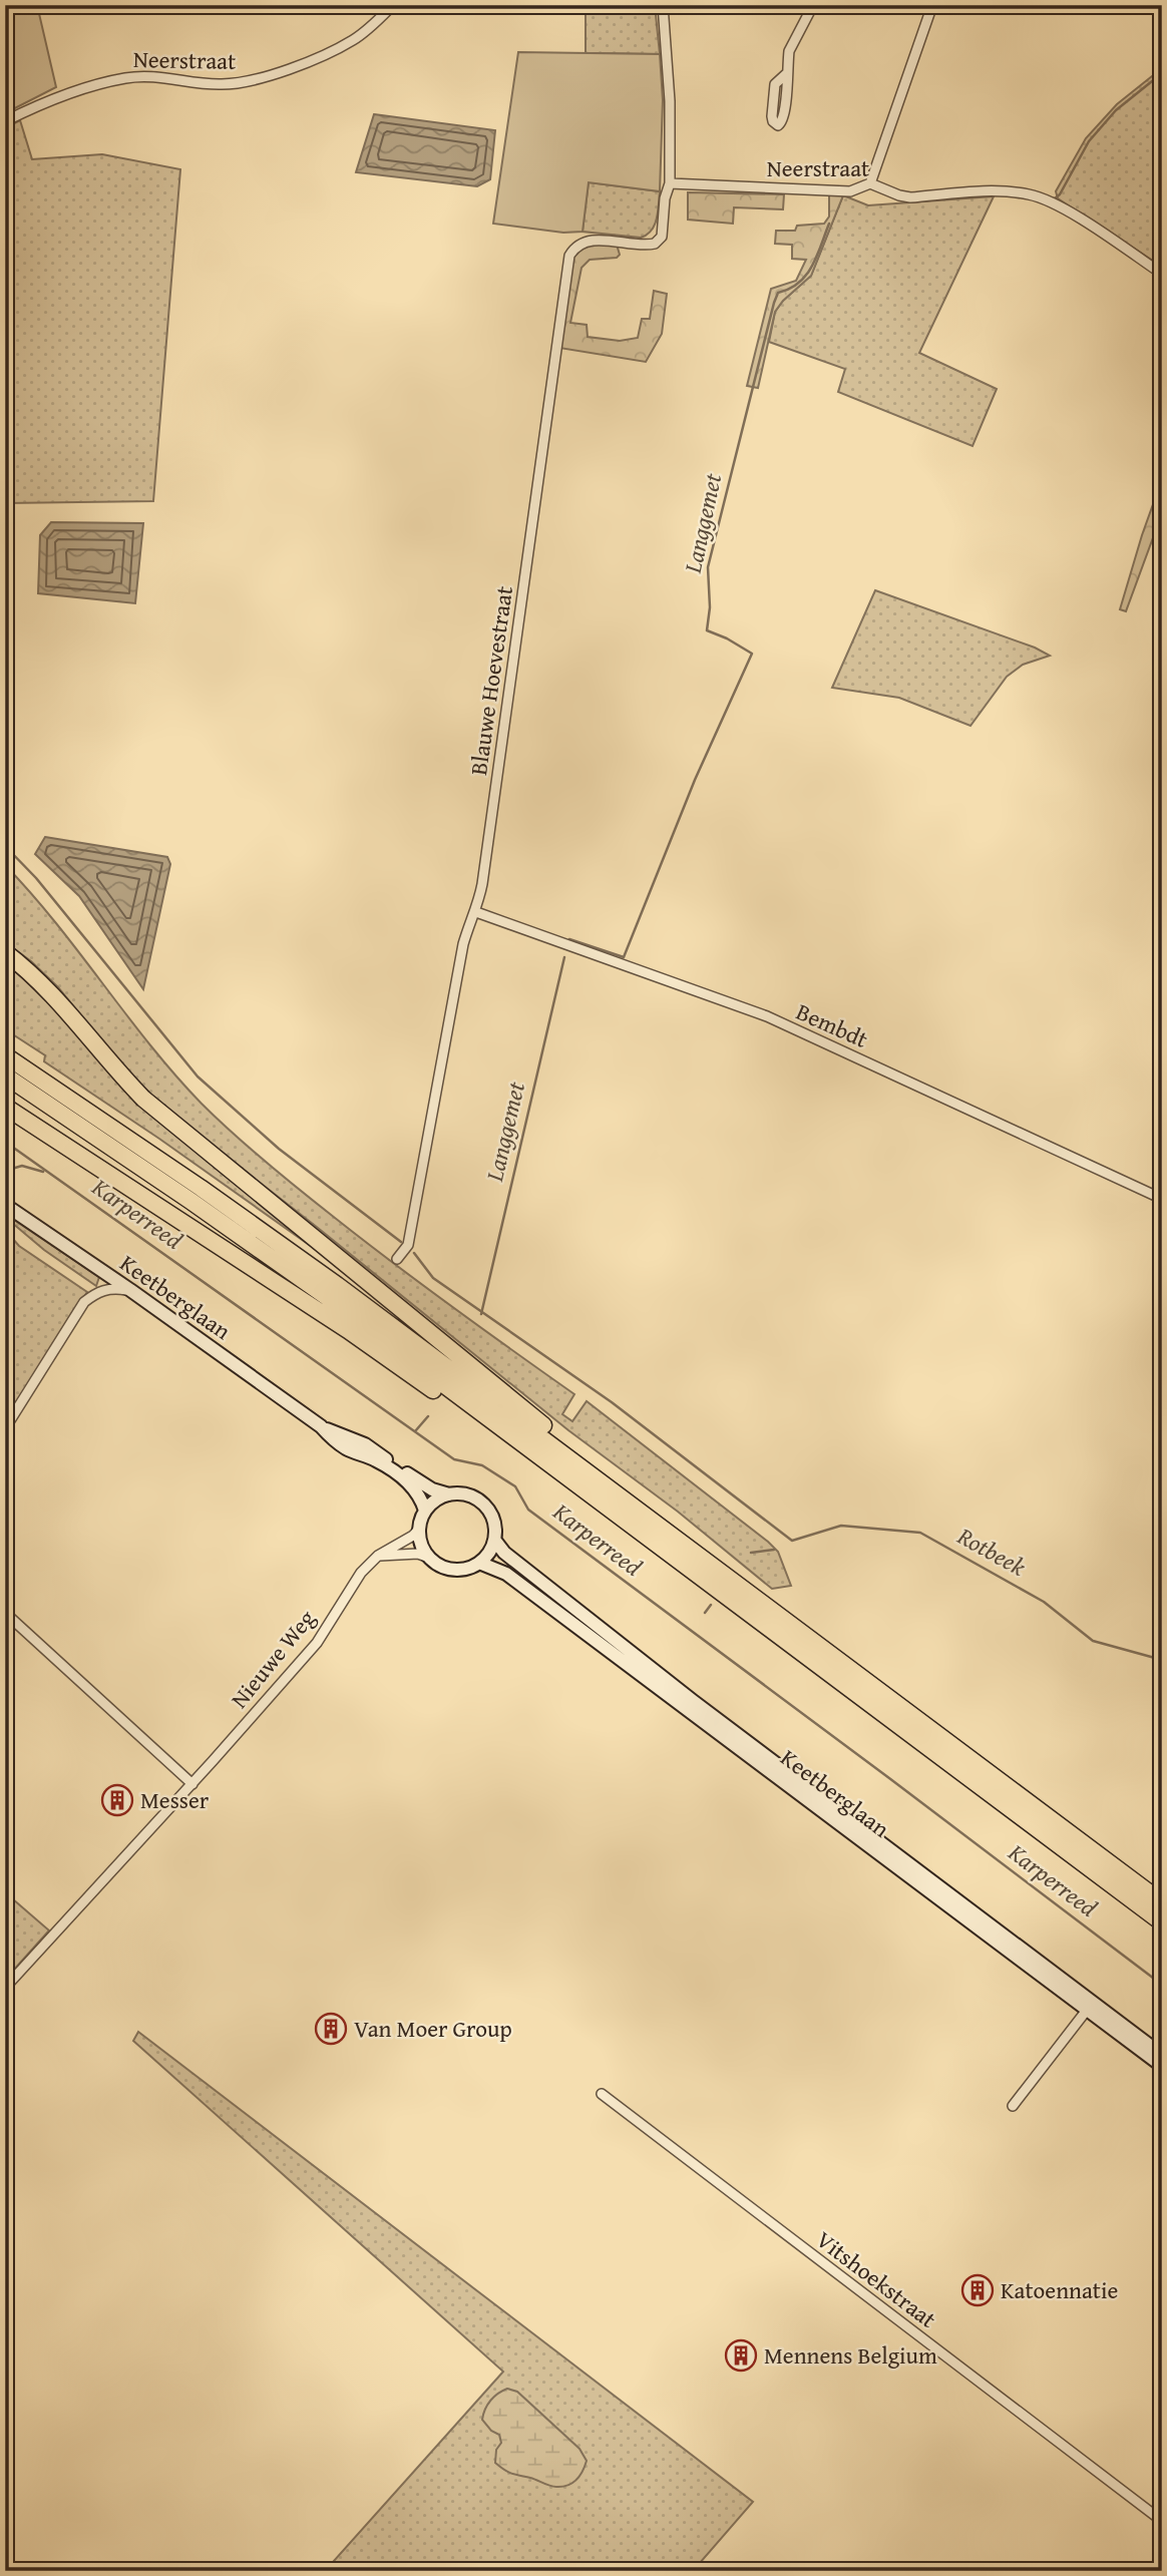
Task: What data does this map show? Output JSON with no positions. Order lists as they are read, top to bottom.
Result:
{
  "streets": {
    "main road": ["Keetberglaan"],
    "street": [
      "Neerstraat",
      "Blauwe Hoevestraat",
      "Bembdt",
      "Nieuwe Weg",
      "Vitshoekstraat"
    ]
  },
  "crossings": [
    ["Neerstraat", "Blauwe Hoevestraat"],
    ["Blauwe Hoevestraat", "Bembdt"],
    ["Keetberglaan", "Nieuwe Weg"]
  ],
  "water": ["Langgemet", "Karperreed", "Rotbeek"],
  "places": {
    "building": [
      "Messer",
      "Van Moer Group",
      "Katoennatie",
      "Mennens Belgium"
    ]
  }
}
